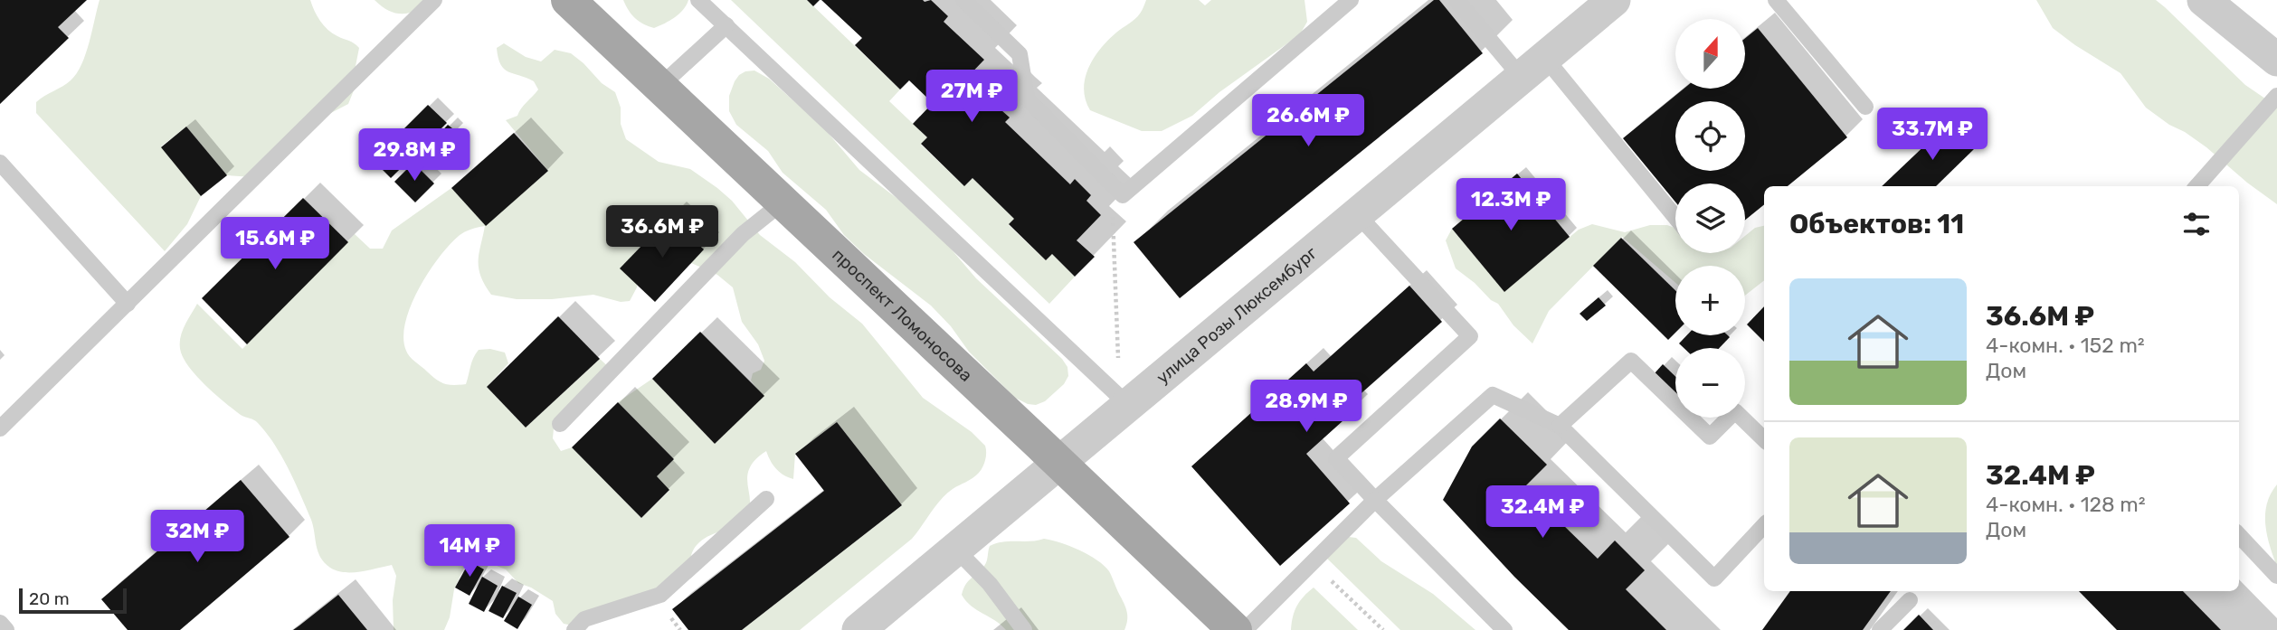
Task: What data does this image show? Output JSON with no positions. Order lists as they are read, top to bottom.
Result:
{
  "streets": {
    "main road": ["проспект Ломоносова"],
    "street": ["улица Розы Люксембург"]
  },
  "crossings": [
    ["проспект Ломоносова", "улица Розы Люксембург"]
  ],
  "scale_bar": "20 m",
  "north": "top",
  "page": {
    "map_buttons": ["+", "−"],
    "price": [
      "27M ₽",
      "26.6M ₽",
      "33.7M ₽",
      "29.8M ₽",
      "12.3M ₽",
      "36.6M ₽",
      "15.6M ₽",
      "28.9M ₽",
      "32.4M ₽",
      "32M ₽",
      "14M ₽"
    ],
    "heading": "Объектов: 11",
    "list": [
      {
        "name": "36.6M ₽",
        "note": "4-комн. · 152 m² · Дом"
      },
      {
        "name": "32.4M ₽",
        "note": "4-комн. · 128 m² · Дом"
      }
    ],
    "scale": "20 m"
  }
}
